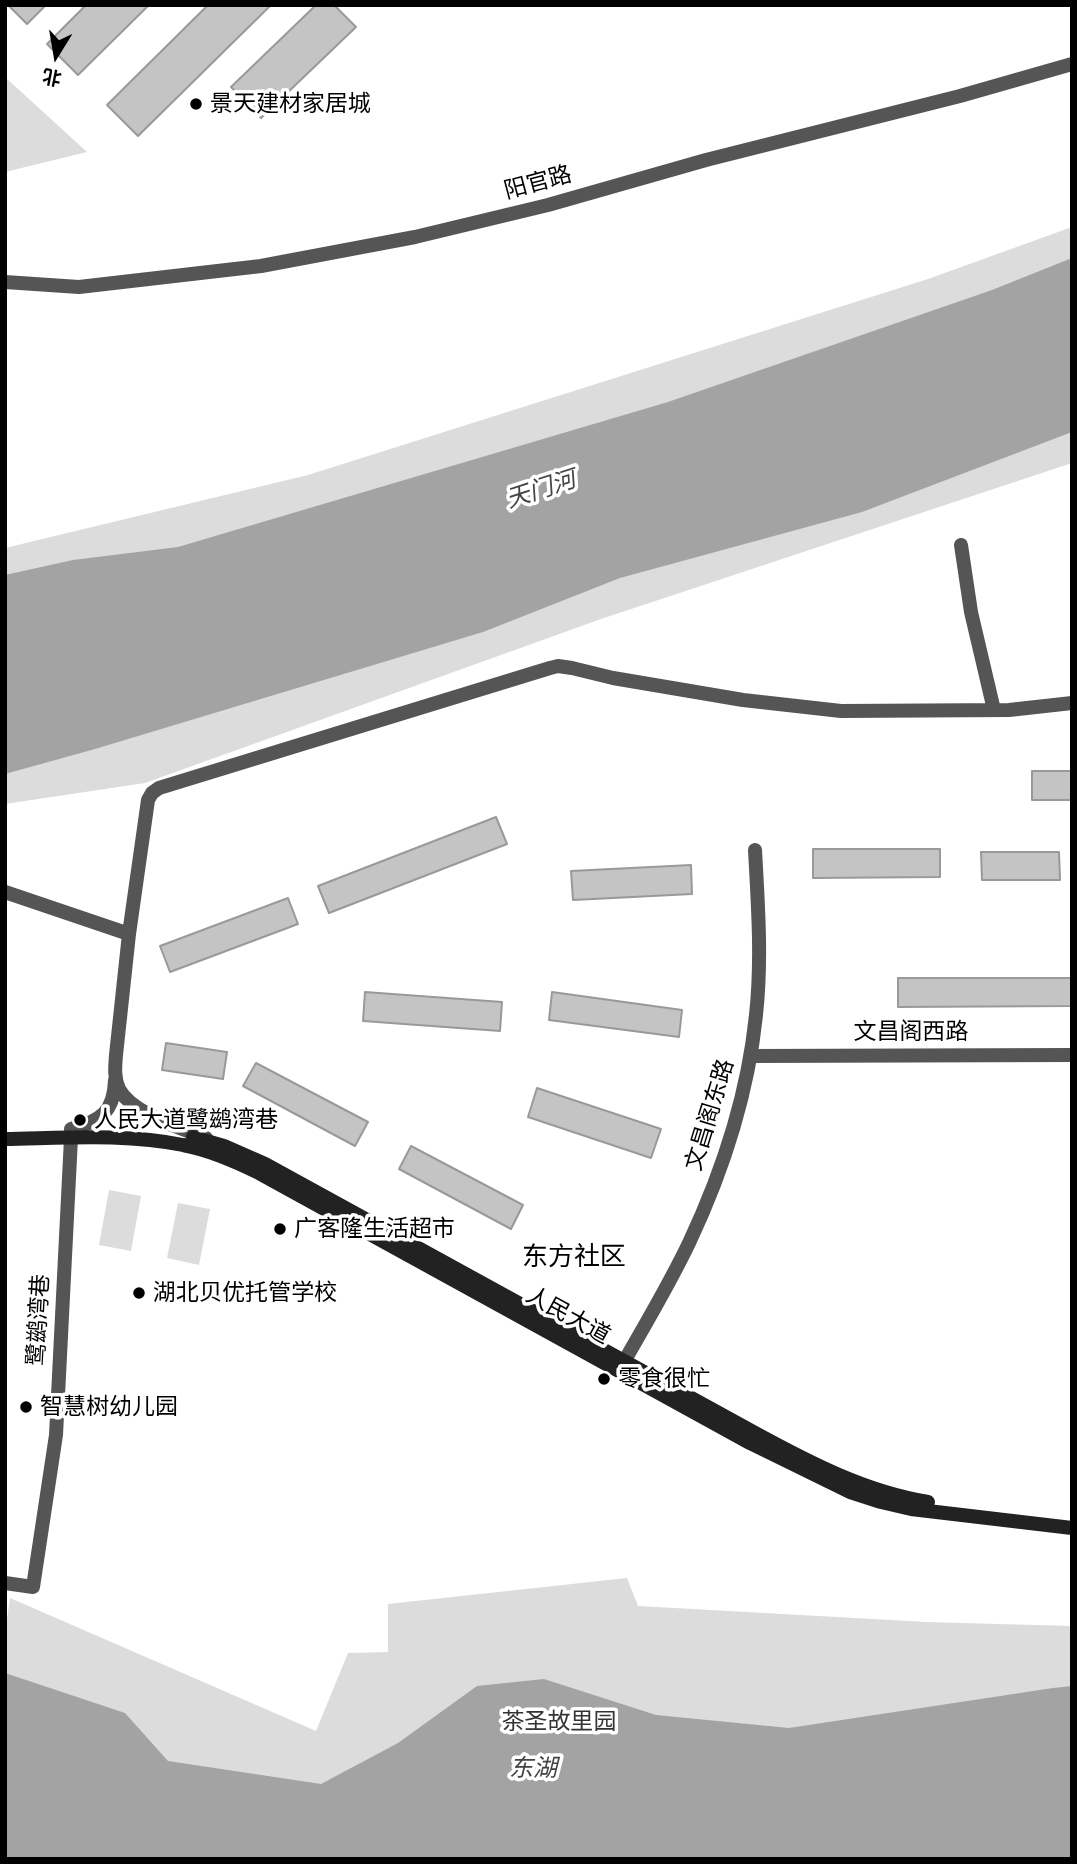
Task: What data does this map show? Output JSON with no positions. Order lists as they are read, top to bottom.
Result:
{
  "streets": {
    "main road": ["人民大道"],
    "street": [
      "阳官路",
      "文昌阁西路",
      "文昌阁东路",
      "鹭鹚湾巷"
    ]
  },
  "crossings": [
    ["文昌阁西路", "文昌阁东路"],
    ["文昌阁东路", "人民大道"],
    ["人民大道", "鹭鹚湾巷"]
  ],
  "districts": ["东方社区"],
  "water": ["天门河", "东湖"],
  "parks": ["茶圣故里园"],
  "places": [
    "景天建材家居城",
    "人民大道鹭鹚湾巷",
    "广客隆生活超市",
    "湖北贝优托管学校",
    "零食很忙",
    "智慧树幼儿园"
  ],
  "north": "bottom"
}
